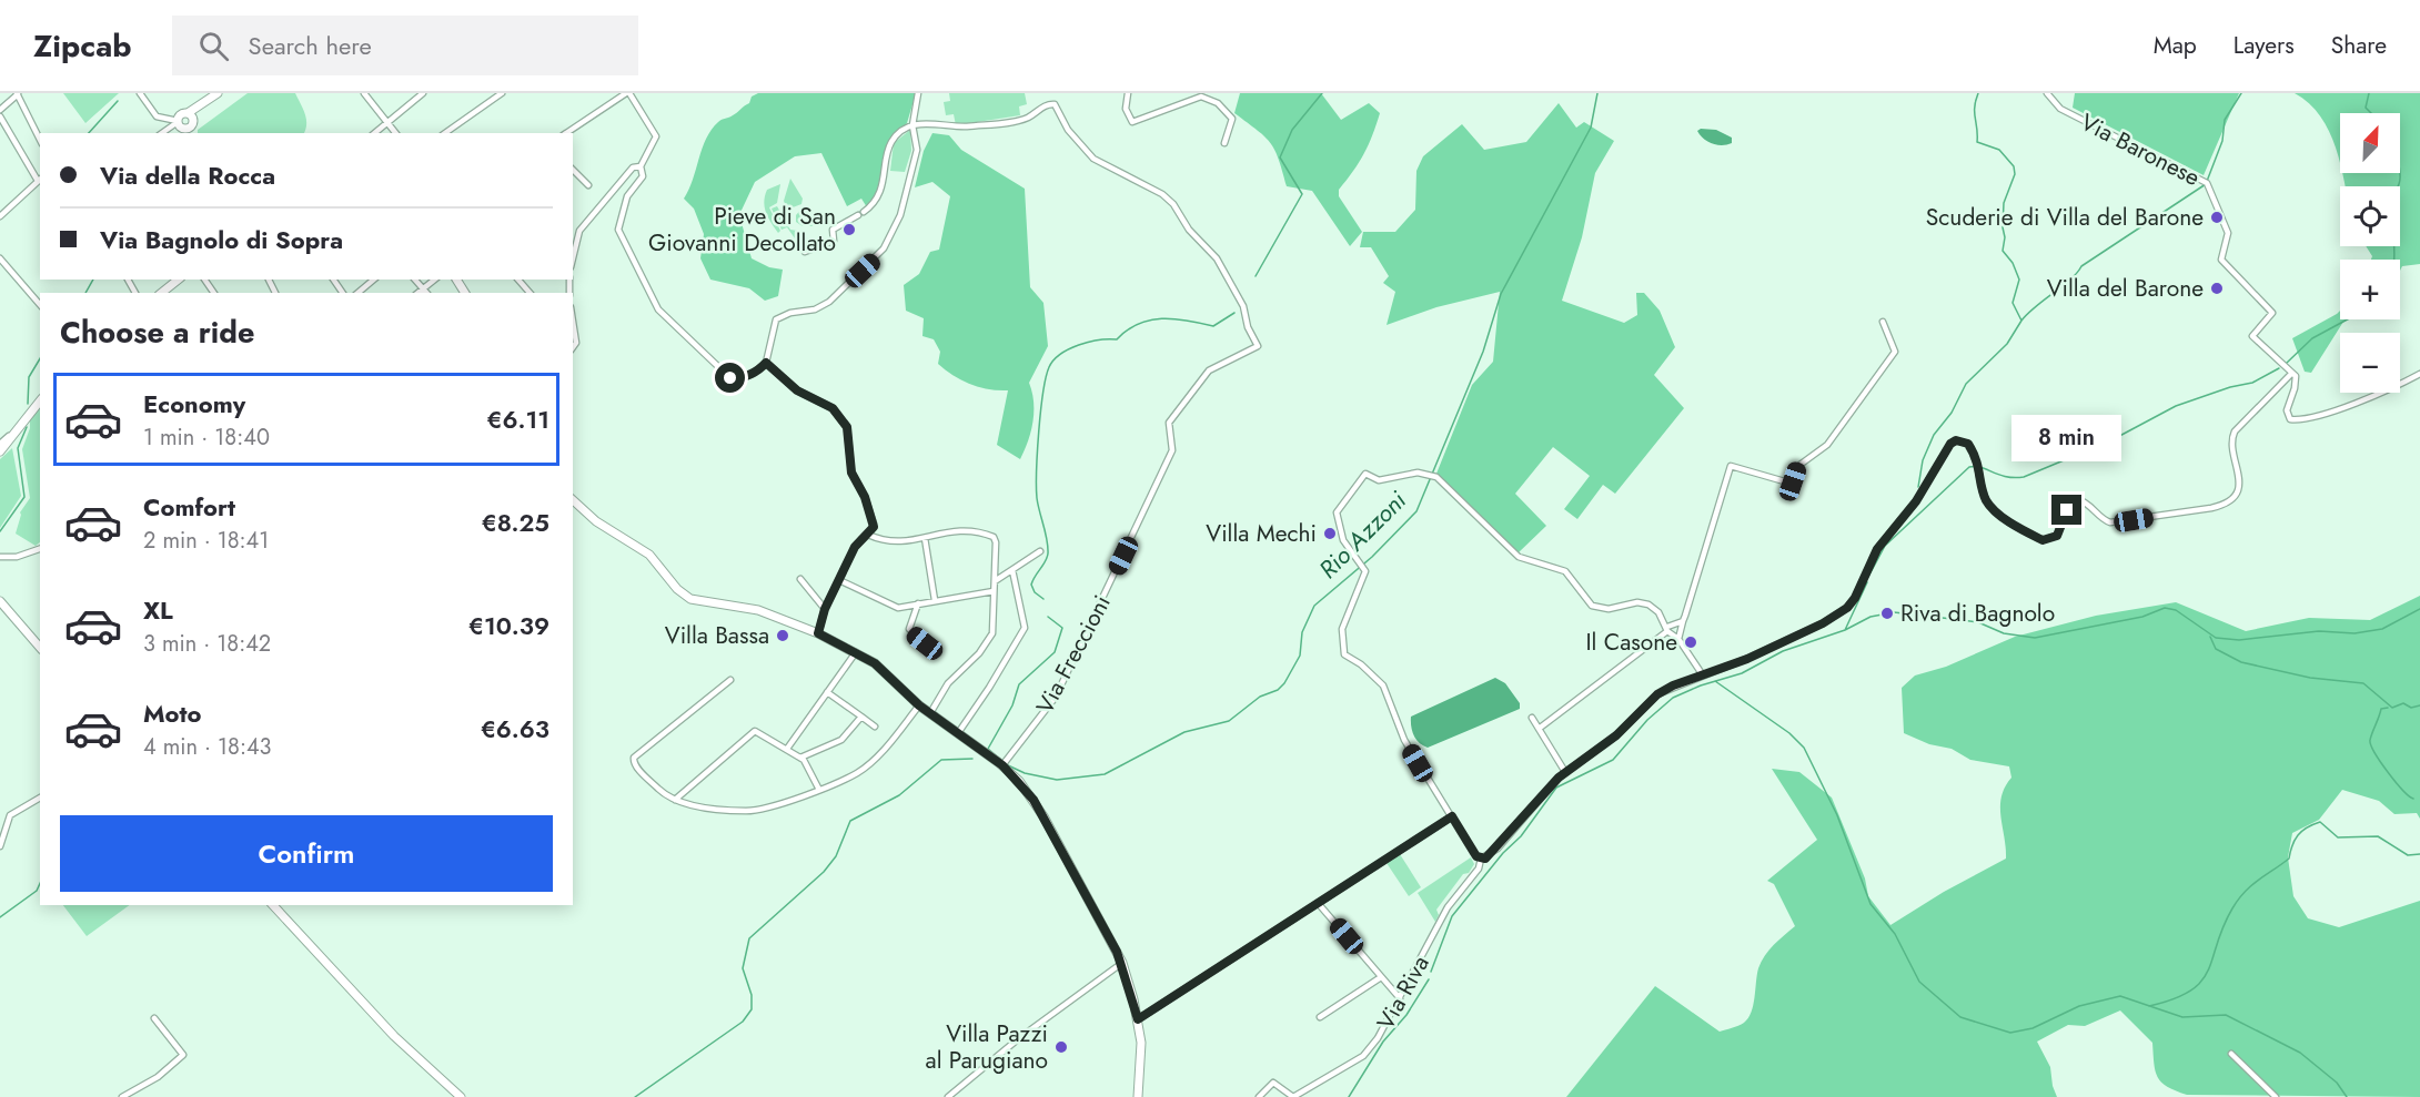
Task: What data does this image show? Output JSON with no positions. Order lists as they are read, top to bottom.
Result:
{
  "streets": {
    "street": ["Via Baronese", "Via Freccioni", "Via Riva"]
  },
  "crossings": [
    ["Via Baronese", "Via Riva"]
  ],
  "water": ["Rio Azzoni"],
  "places": [
    "Scuderie di Villa del Barone",
    "Pieve di San Giovanni Decollato",
    "Villa del Barone",
    "Villa Mechi",
    "Riva di Bagnolo",
    "Villa Bassa",
    "Il Casone",
    "Villa Pazzi al Parugiano"
  ],
  "north": "top right",
  "page": {
    "header": "Zipcab",
    "search": "Search here",
    "nav": ["Map", "Layers", "Share"],
    "map_buttons": ["+", "−"],
    "banner": ["Via della Rocca", "Via Bagnolo di Sopra"],
    "heading": "Choose a ride",
    "list": [
      {
        "name": "Economy",
        "note": "1 min · 18:40",
        "value": "€6.11"
      },
      {
        "name": "Comfort",
        "note": "2 min · 18:41",
        "value": "€8.25"
      },
      {
        "name": "XL",
        "note": "3 min · 18:42",
        "value": "€10.39"
      },
      {
        "name": "Moto",
        "note": "4 min · 18:43",
        "value": "€6.63"
      }
    ],
    "bubble": "8 min",
    "buttons": "Confirm"
  }
}
